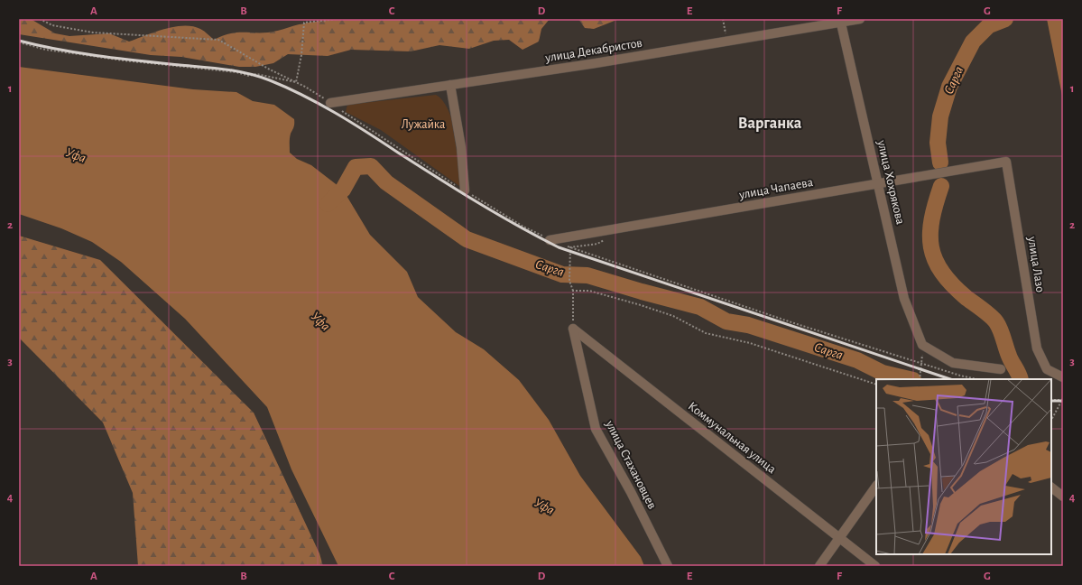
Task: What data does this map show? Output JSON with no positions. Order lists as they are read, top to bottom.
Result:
{
  "streets": {
    "street": [
      "улица Декабристов",
      "улица Хохрякова",
      "улица Чапаева",
      "улица Лазо",
      "Коммунальная улица",
      "улица Стахановцев"
    ]
  },
  "crossings": [
    ["улица Декабристов", "улица Хохрякова"],
    ["улица Хохрякова", "улица Чапаева"],
    ["улица Чапаева", "улица Лазо"],
    ["Коммунальная улица", "улица Стахановцев"]
  ],
  "districts": ["Варганка"],
  "water": ["Сарга", "Уфа"],
  "parks": ["Лужайка"],
  "grid": {
    "columns": [
      "A",
      "B",
      "C",
      "D",
      "E",
      "F",
      "G"
    ],
    "rows": [
      "1",
      "2",
      "3",
      "4"
    ]
  }
}
